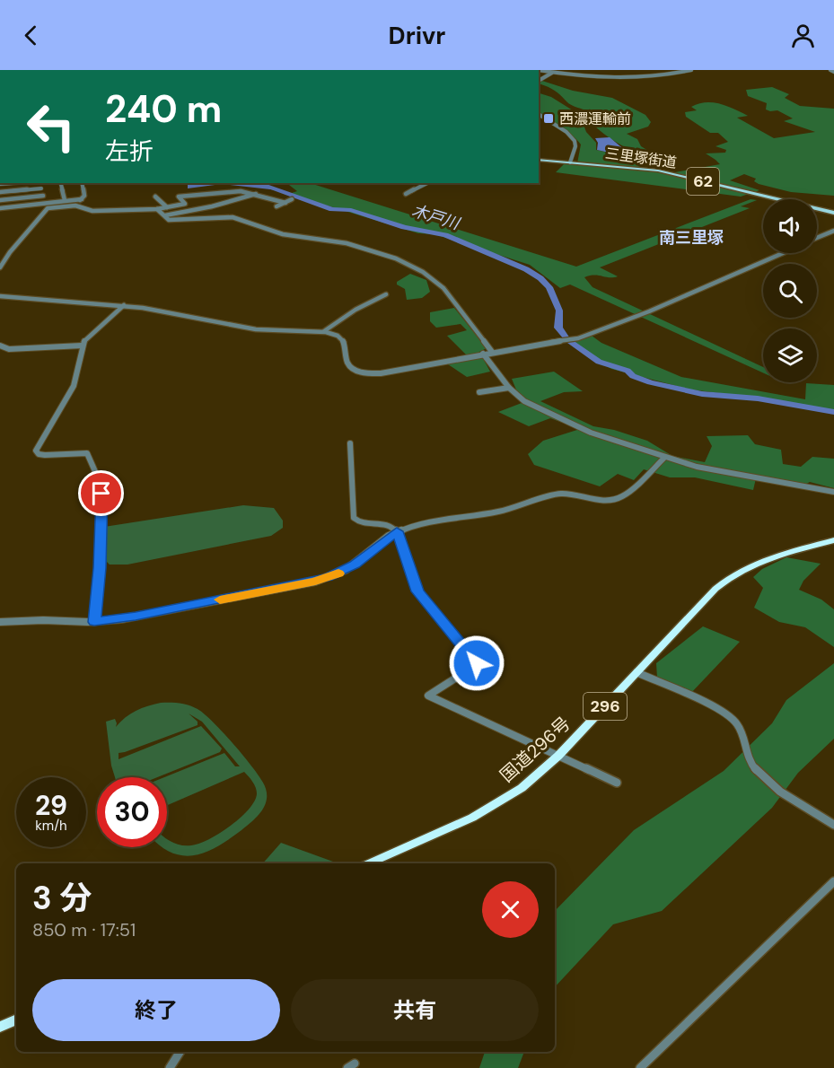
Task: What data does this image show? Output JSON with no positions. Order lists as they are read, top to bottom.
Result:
{
  "streets": {
    "highway": ["296", "国道296号"],
    "main road": ["三里塚街道", "62"]
  },
  "districts": ["南三里塚"],
  "water": ["木戸川"],
  "places": {
    "transit": ["西濃運輸前"]
  },
  "page": {
    "header": "Drivr",
    "turn": ["240 m", "左折"],
    "speed": "29 km/h",
    "limit": "30",
    "heading": ["3 分", "850 m · 17:51"],
    "buttons": ["終了", "共有"]
  }
}
